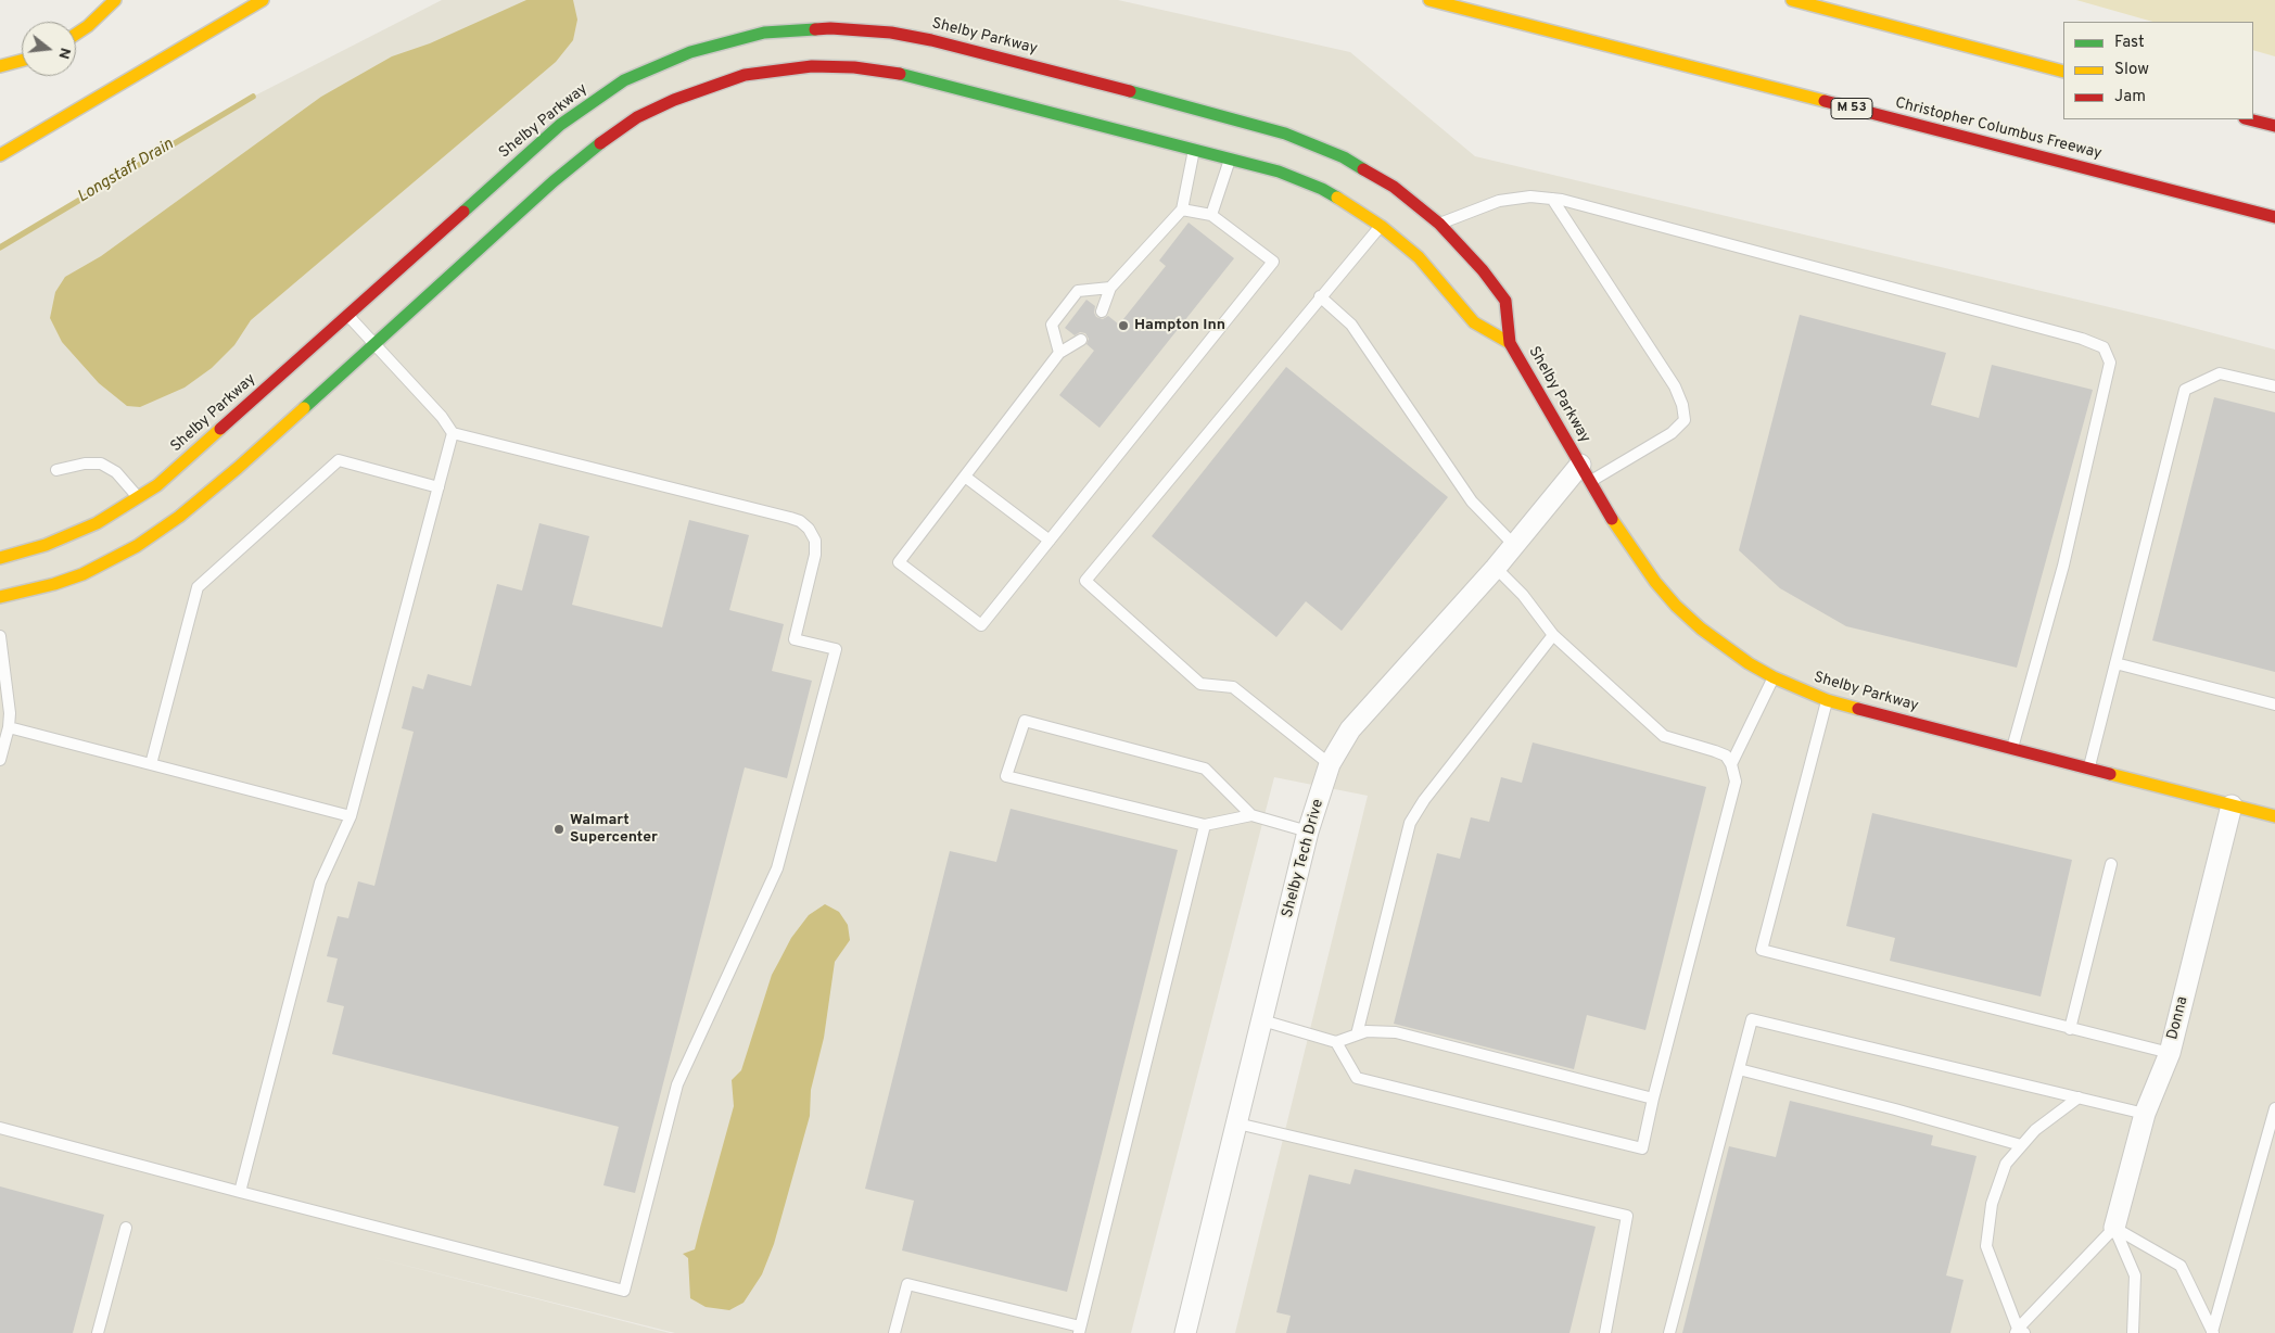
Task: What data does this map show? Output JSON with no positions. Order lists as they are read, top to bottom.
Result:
{
  "streets": {
    "main road": ["Shelby Parkway", "M 53", "Christopher Columbus Freeway"],
    "street": ["Shelby Tech Drive", "Donna"]
  },
  "crossings": [
    ["Shelby Parkway", "Shelby Tech Drive"],
    ["Shelby Parkway", "Donna"]
  ],
  "water": ["Longstaff Drain"],
  "places": ["Hampton Inn", "Walmart Supercenter"],
  "legend": ["Fast", "Slow", "Jam"],
  "north": "right"
}
